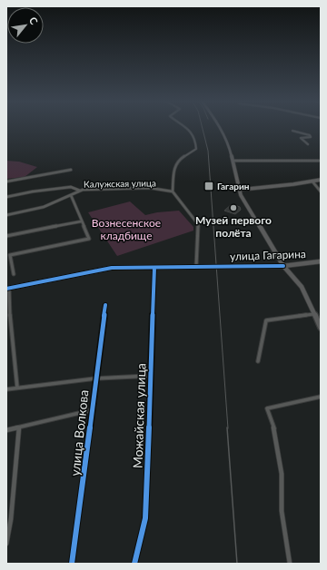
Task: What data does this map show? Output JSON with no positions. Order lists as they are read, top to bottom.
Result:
{
  "streets": {
    "main road": ["улица Гагарина"],
    "street": ["Калужская улица", "Можайская улица", "улица Волкова"]
  },
  "crossings": [
    ["улица Гагарина", "Можайская улица"]
  ],
  "parks": ["Вознесенское кладбище"],
  "places": {
    "transit": ["Гагарин"],
    "other": ["Музей первого полёта"]
  },
  "north": "top right"
}
